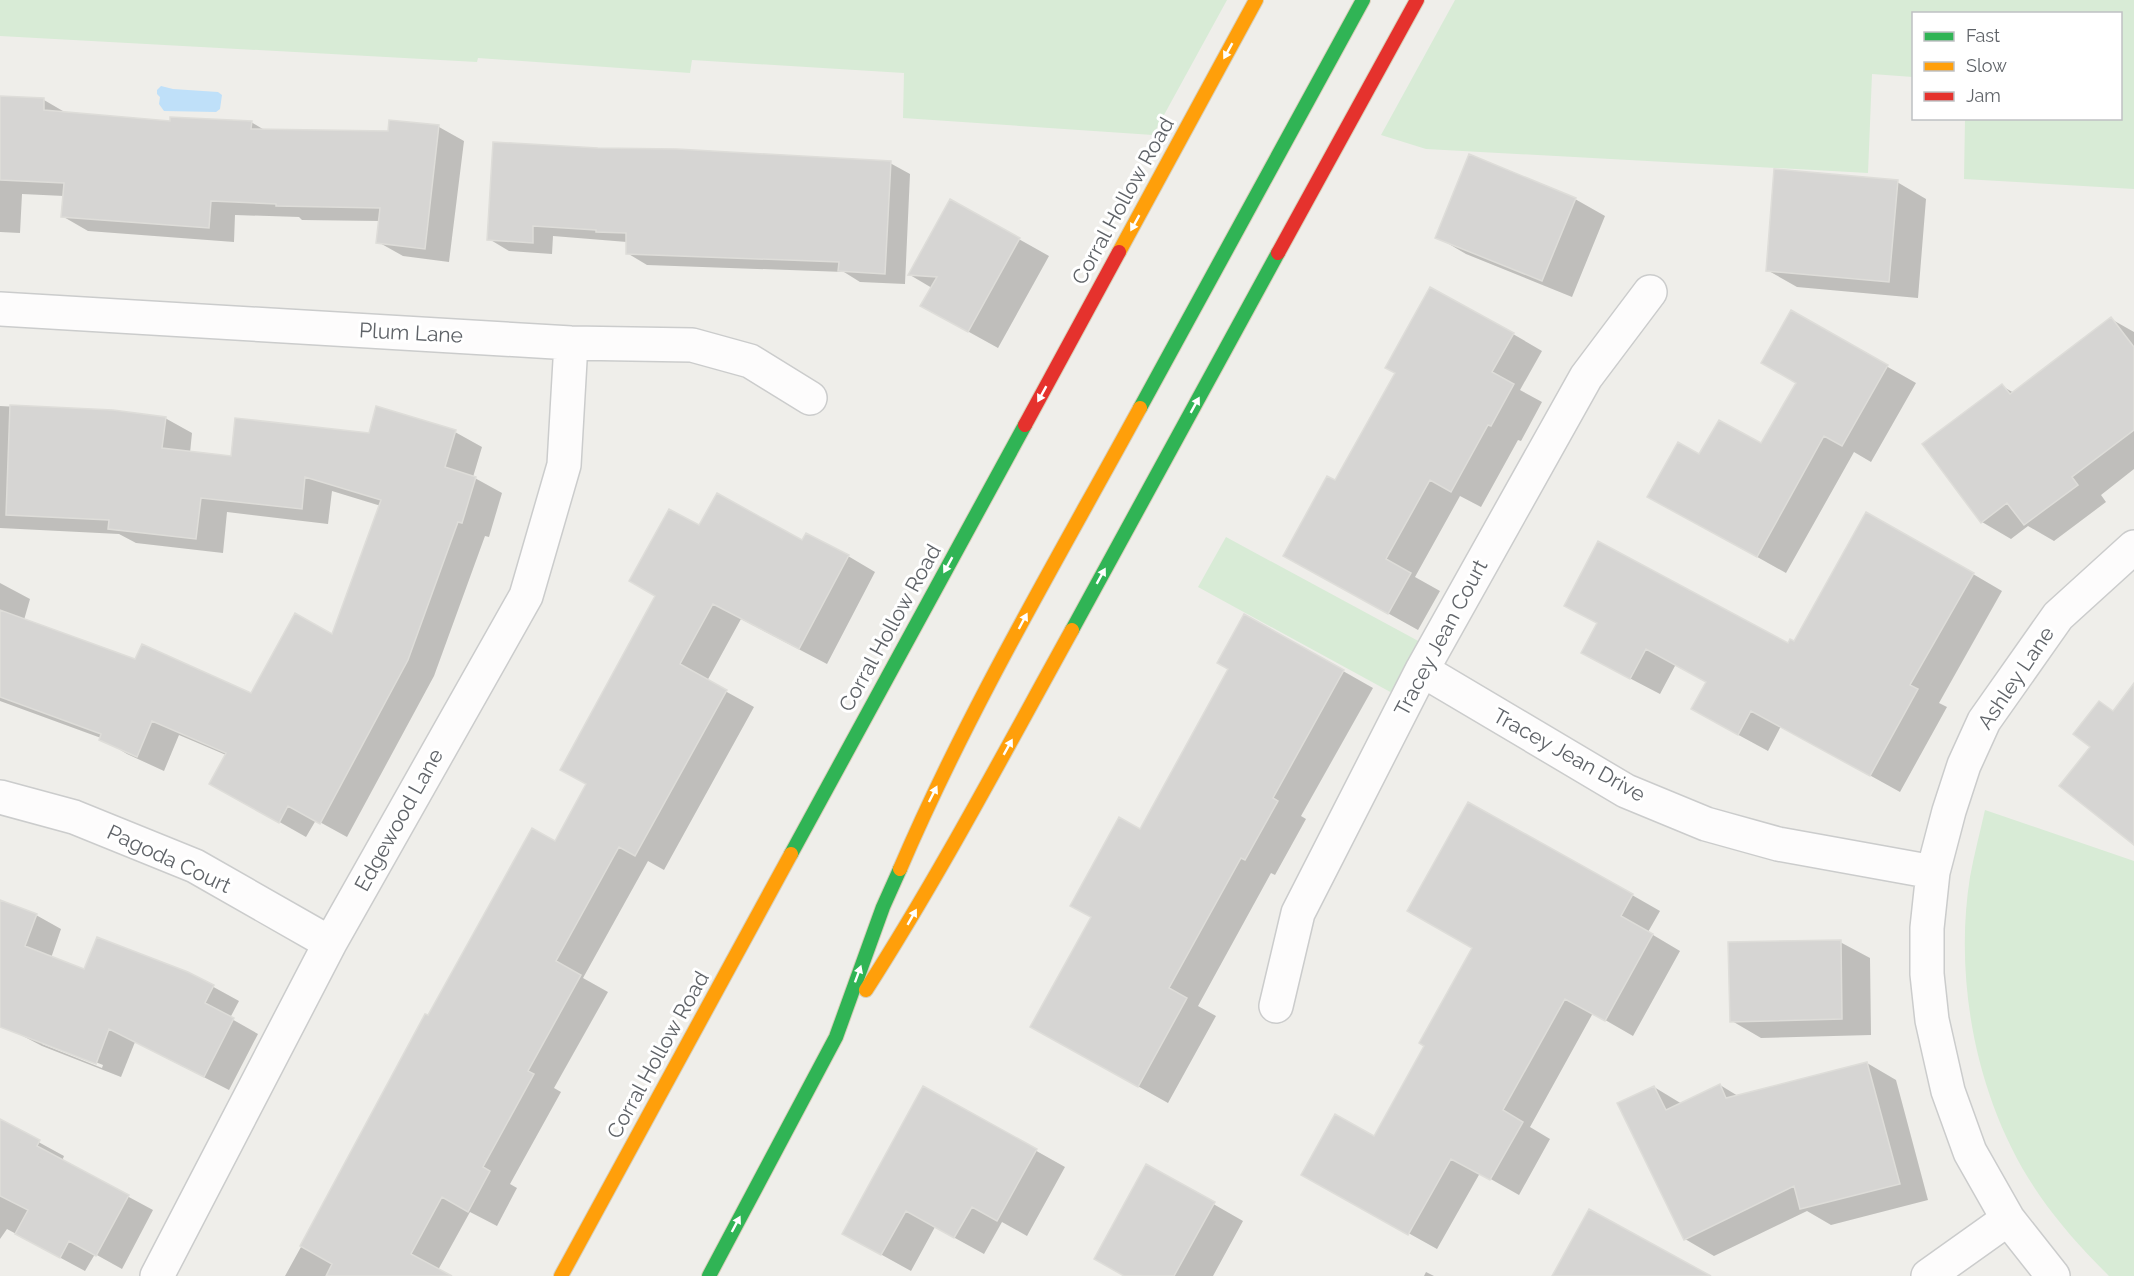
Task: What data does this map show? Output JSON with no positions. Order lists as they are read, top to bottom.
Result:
{
  "streets": {
    "main road": ["Corral Hollow Road"],
    "street": [
      "Plum Lane",
      "Tracey Jean Court",
      "Ashley Lane",
      "Tracey Jean Drive",
      "Edgewood Lane",
      "Pagoda Court"
    ]
  },
  "crossings": [
    ["Plum Lane", "Edgewood Lane"],
    ["Tracey Jean Court", "Tracey Jean Drive"],
    ["Ashley Lane", "Tracey Jean Drive"],
    ["Edgewood Lane", "Pagoda Court"]
  ],
  "legend": ["Fast", "Slow", "Jam"]
}
